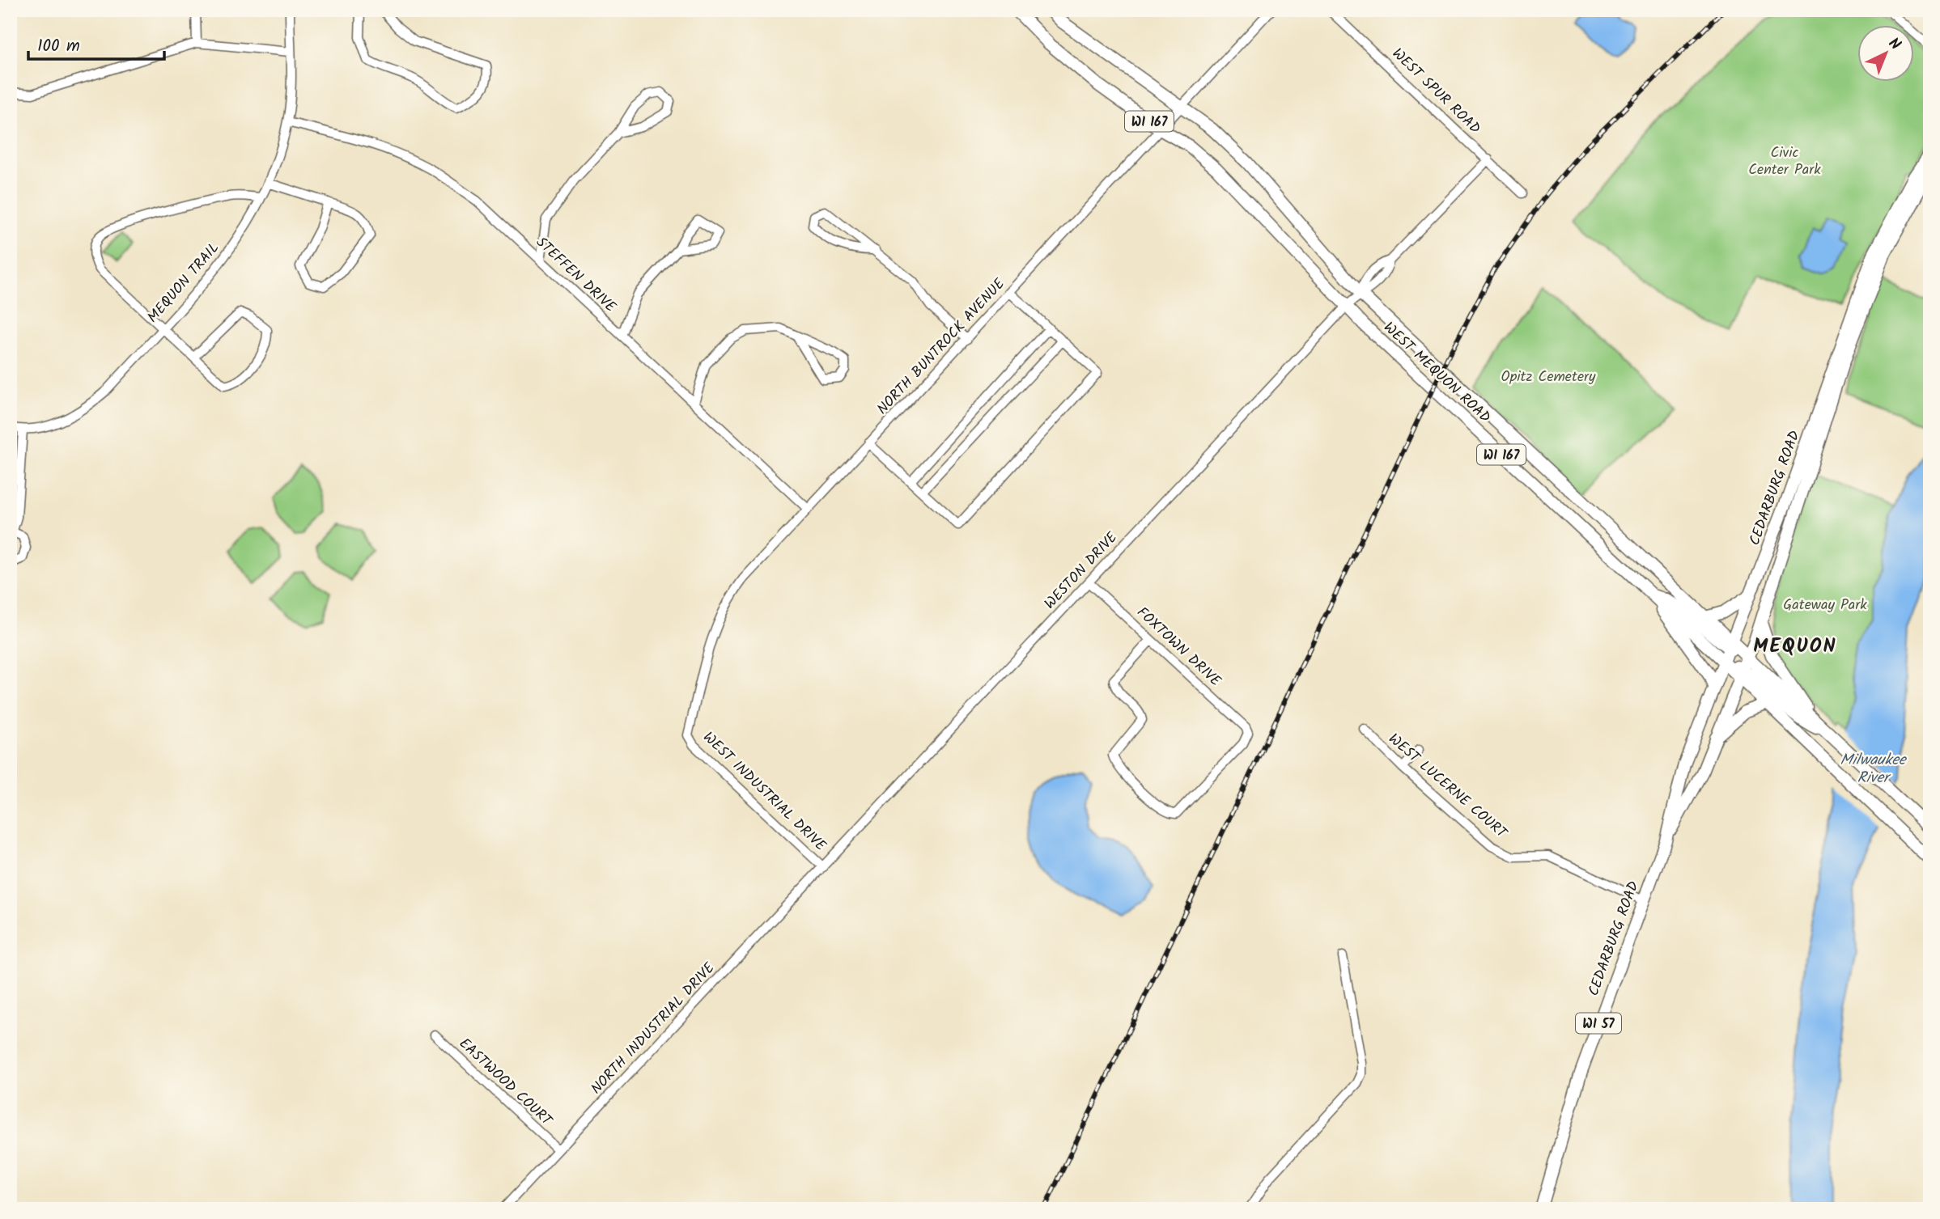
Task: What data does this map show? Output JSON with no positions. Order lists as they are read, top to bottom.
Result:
{
  "streets": {
    "main road": [
      "WI 167",
      "WEST MEQUON ROAD",
      "CEDARBURG ROAD",
      "WI 57"
    ],
    "street": [
      "WEST SPUR ROAD",
      "STEFFEN DRIVE",
      "MEQUON TRAIL",
      "NORTH BUNTROCK AVENUE",
      "WESTON DRIVE",
      "FOXTOWN DRIVE",
      "WEST LUCERNE COURT",
      "WEST INDUSTRIAL DRIVE",
      "NORTH INDUSTRIAL DRIVE",
      "EASTWOOD COURT"
    ]
  },
  "crossings": [
    ["WEST SPUR ROAD", "WESTON DRIVE"],
    ["STEFFEN DRIVE", "MEQUON TRAIL"],
    ["STEFFEN DRIVE", "NORTH BUNTROCK AVENUE"],
    ["NORTH BUNTROCK AVENUE", "WEST MEQUON ROAD"],
    ["NORTH BUNTROCK AVENUE", "WEST INDUSTRIAL DRIVE"],
    ["WEST MEQUON ROAD", "CEDARBURG ROAD"],
    ["WEST MEQUON ROAD", "WESTON DRIVE"],
    ["CEDARBURG ROAD", "WEST LUCERNE COURT"],
    ["WESTON DRIVE", "FOXTOWN DRIVE"],
    ["WESTON DRIVE", "WEST INDUSTRIAL DRIVE"],
    ["WESTON DRIVE", "NORTH INDUSTRIAL DRIVE"],
    ["WEST INDUSTRIAL DRIVE", "NORTH INDUSTRIAL DRIVE"],
    ["NORTH INDUSTRIAL DRIVE", "EASTWOOD COURT"]
  ],
  "districts": ["MEQUON"],
  "water": ["Milwaukee River"],
  "parks": ["Civic Center Park", "Opitz Cemetery", "Gateway Park"],
  "scale_bar": "100 m",
  "north": "top right"
}
